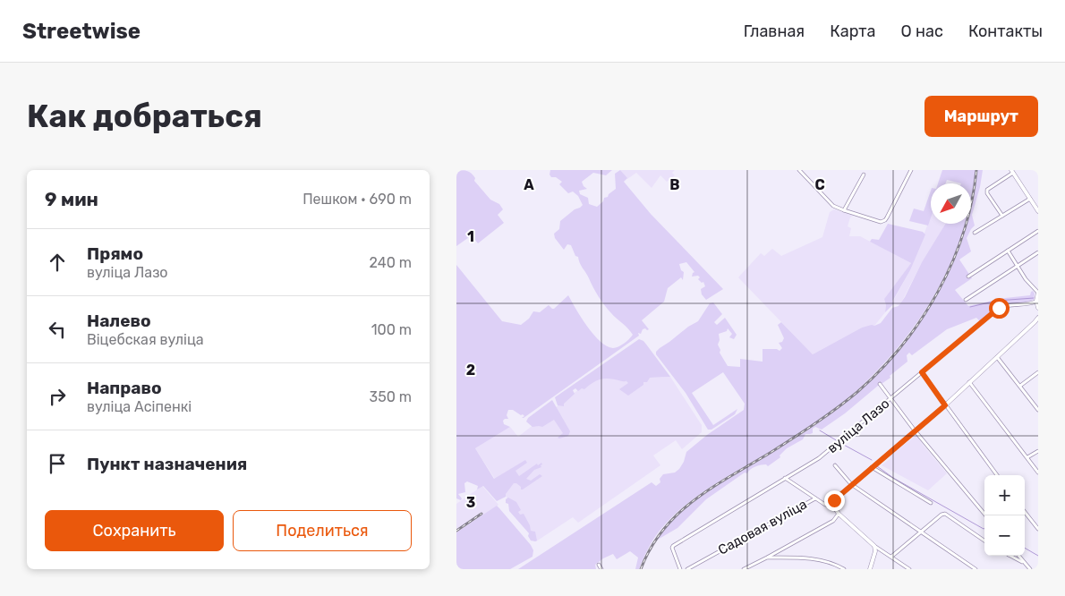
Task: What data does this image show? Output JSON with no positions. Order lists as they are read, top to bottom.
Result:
{
  "streets": {
    "street": ["вуліца Лазо", "Садовая вуліца"]
  },
  "north": "bottom left",
  "page": {
    "header": "Streetwise",
    "nav": [
      "Главная",
      "Карта",
      "О нас",
      "Контакты"
    ],
    "buttons": [
      "Маршрут",
      ["Сохранить", "Поделиться"]
    ],
    "title": "Как добраться",
    "heading": ["9 мин", "Пешком · 690 m"],
    "list": [
      ["Прямо", "вуліца Лазо", "240 m"],
      ["Налево", "Віцебская вуліца", "100 m"],
      ["Направо", "вуліца Асіпенкі", "350 m"],
      "Пункт назначения"
    ],
    "map_buttons": ["+", "−"]
  },
  "grid": {
    "columns": ["A", "B", "C"],
    "rows": ["1", "2", "3"]
  }
}
